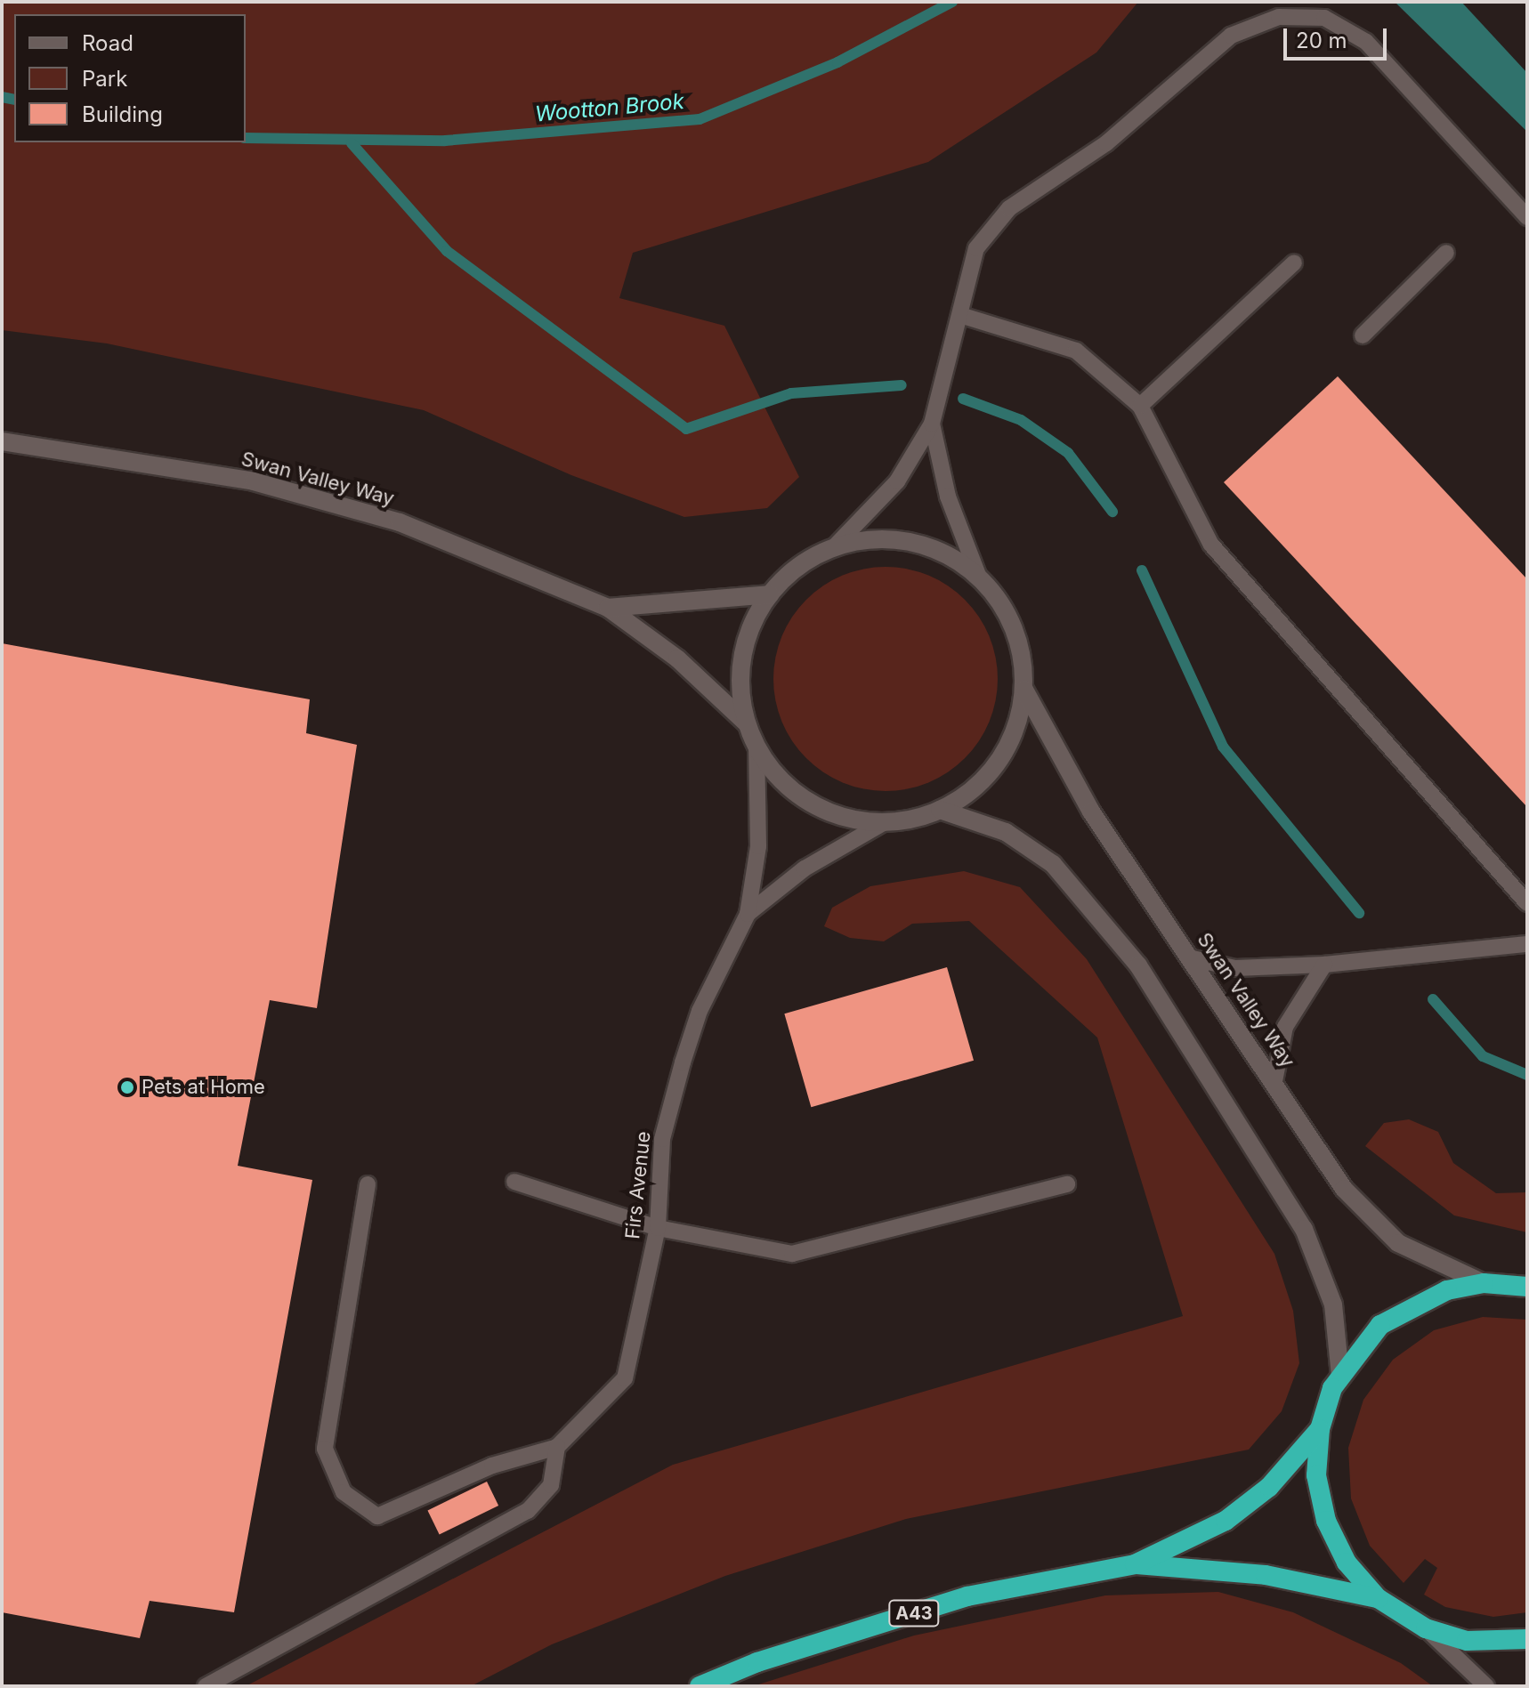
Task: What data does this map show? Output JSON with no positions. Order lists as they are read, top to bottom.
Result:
{
  "streets": {
    "highway": ["A43"],
    "street": ["Swan Valley Way"],
    "lane": ["Firs Avenue"]
  },
  "water": ["Wootton Brook"],
  "places": ["Pets at Home"],
  "legend": ["Road", "Park", "Building"],
  "scale_bar": "20 m"
}
